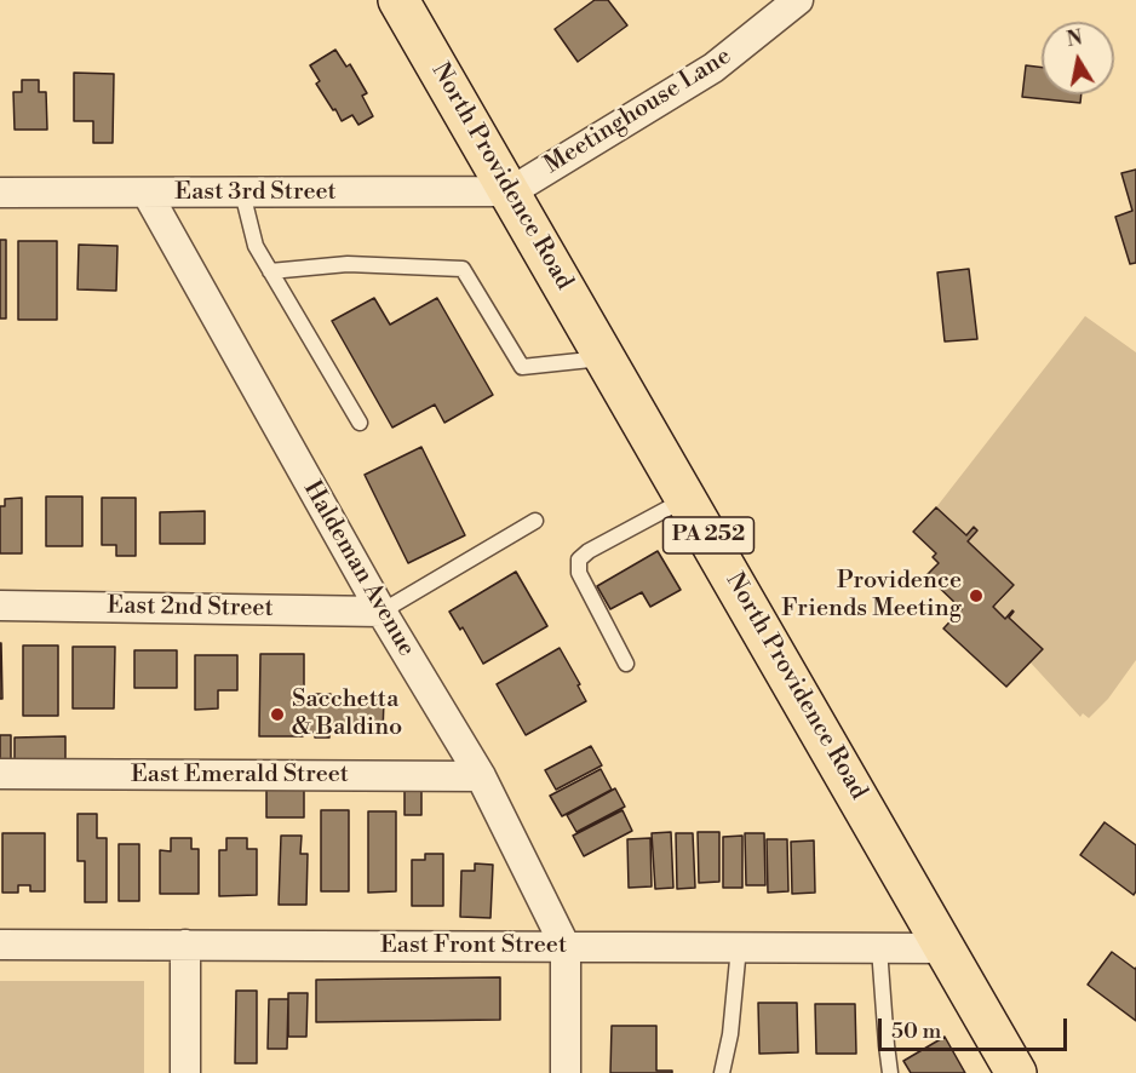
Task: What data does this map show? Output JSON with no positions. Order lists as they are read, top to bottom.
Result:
{
  "streets": {
    "main road": ["North Providence Road", "PA 252"],
    "street": [
      "Meetinghouse Lane",
      "East 3rd Street",
      "Haldeman Avenue",
      "East 2nd Street",
      "East Emerald Street",
      "East Front Street"
    ]
  },
  "crossings": [
    ["Meetinghouse Lane", "North Providence Road"],
    ["Meetinghouse Lane", "East 3rd Street"],
    ["North Providence Road", "East 3rd Street"],
    ["North Providence Road", "East Front Street"],
    ["East 3rd Street", "Haldeman Avenue"],
    ["Haldeman Avenue", "East 2nd Street"],
    ["Haldeman Avenue", "East Emerald Street"],
    ["Haldeman Avenue", "East Front Street"]
  ],
  "places": ["Providence Friends Meeting", "Sacchetta & Baldino"],
  "scale_bar": "50 m",
  "north": "top"
}
